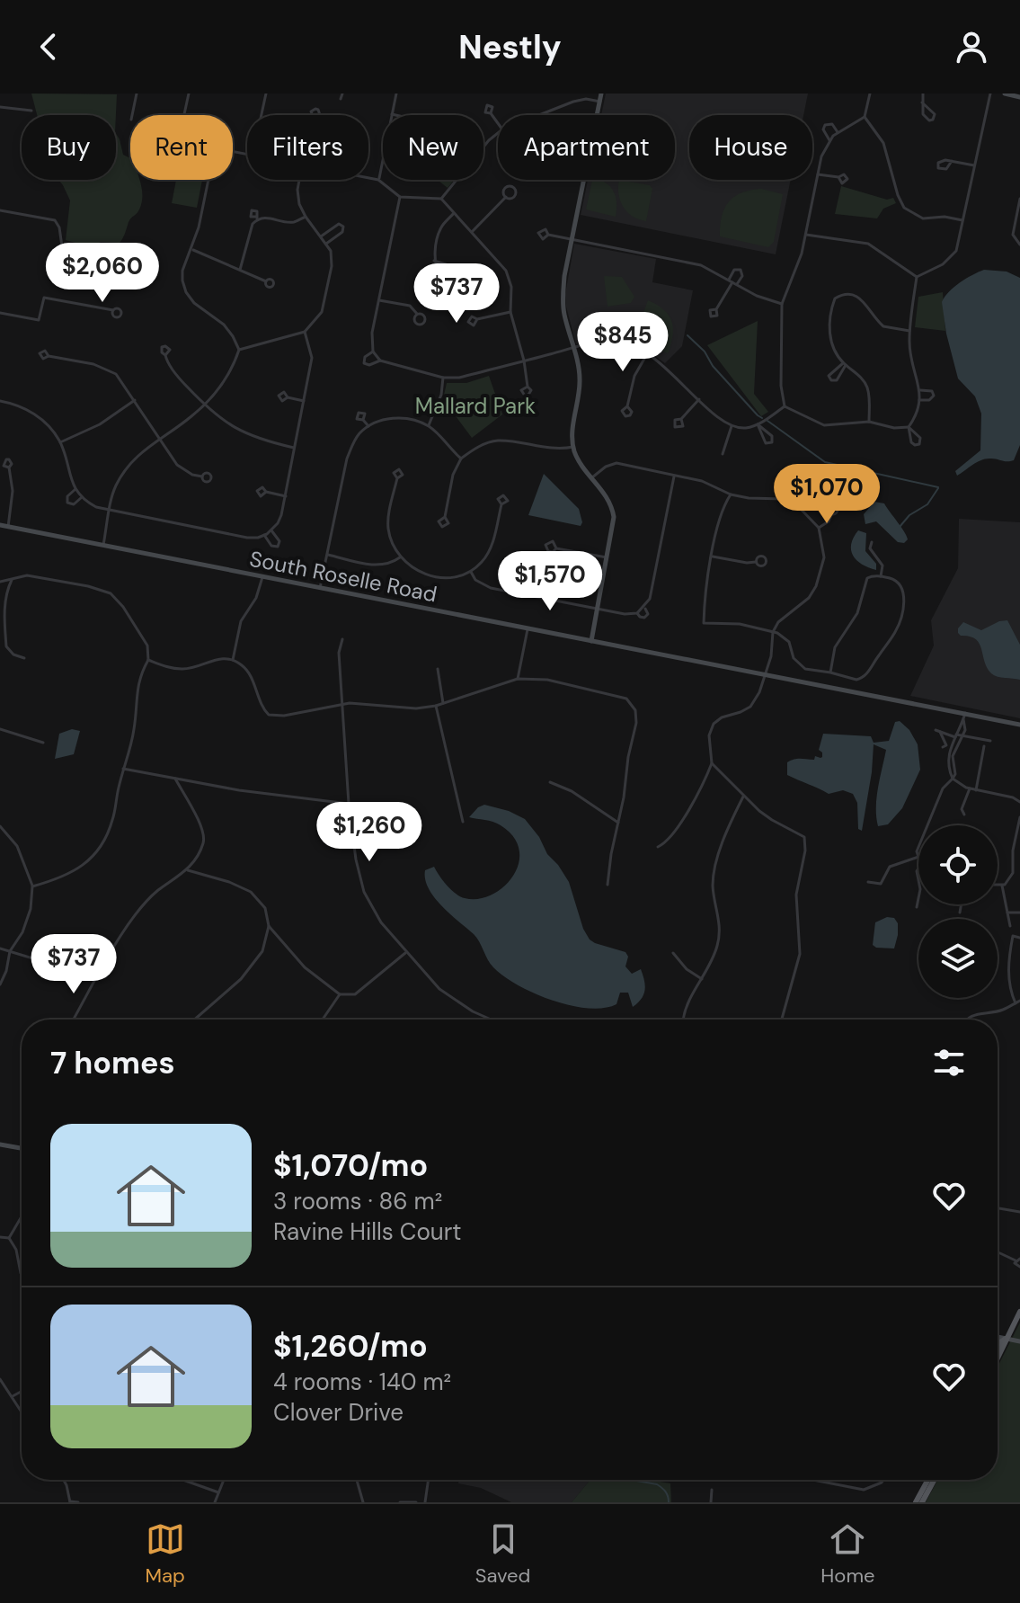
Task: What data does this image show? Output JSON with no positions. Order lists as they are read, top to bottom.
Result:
{
  "streets": {
    "main road": ["South Roselle Road"]
  },
  "parks": ["Mallard Park"],
  "page": {
    "header": "Nestly",
    "chip": [
      "Buy",
      "Rent",
      "Filters",
      "New",
      "Apartment",
      "House"
    ],
    "price": [
      "$2,060",
      "$737",
      "$845",
      "$1,070",
      "$1,570",
      "$1,260",
      "$737"
    ],
    "heading": "7 homes",
    "list": [
      {
        "name": "$1,070/mo",
        "note": "3 rooms · 86 m² · Ravine Hills Court"
      },
      {
        "name": "$1,260/mo",
        "note": "4 rooms · 140 m² · Clover Drive"
      }
    ],
    "tabs": ["Map", "Saved", "Home"]
  }
}
